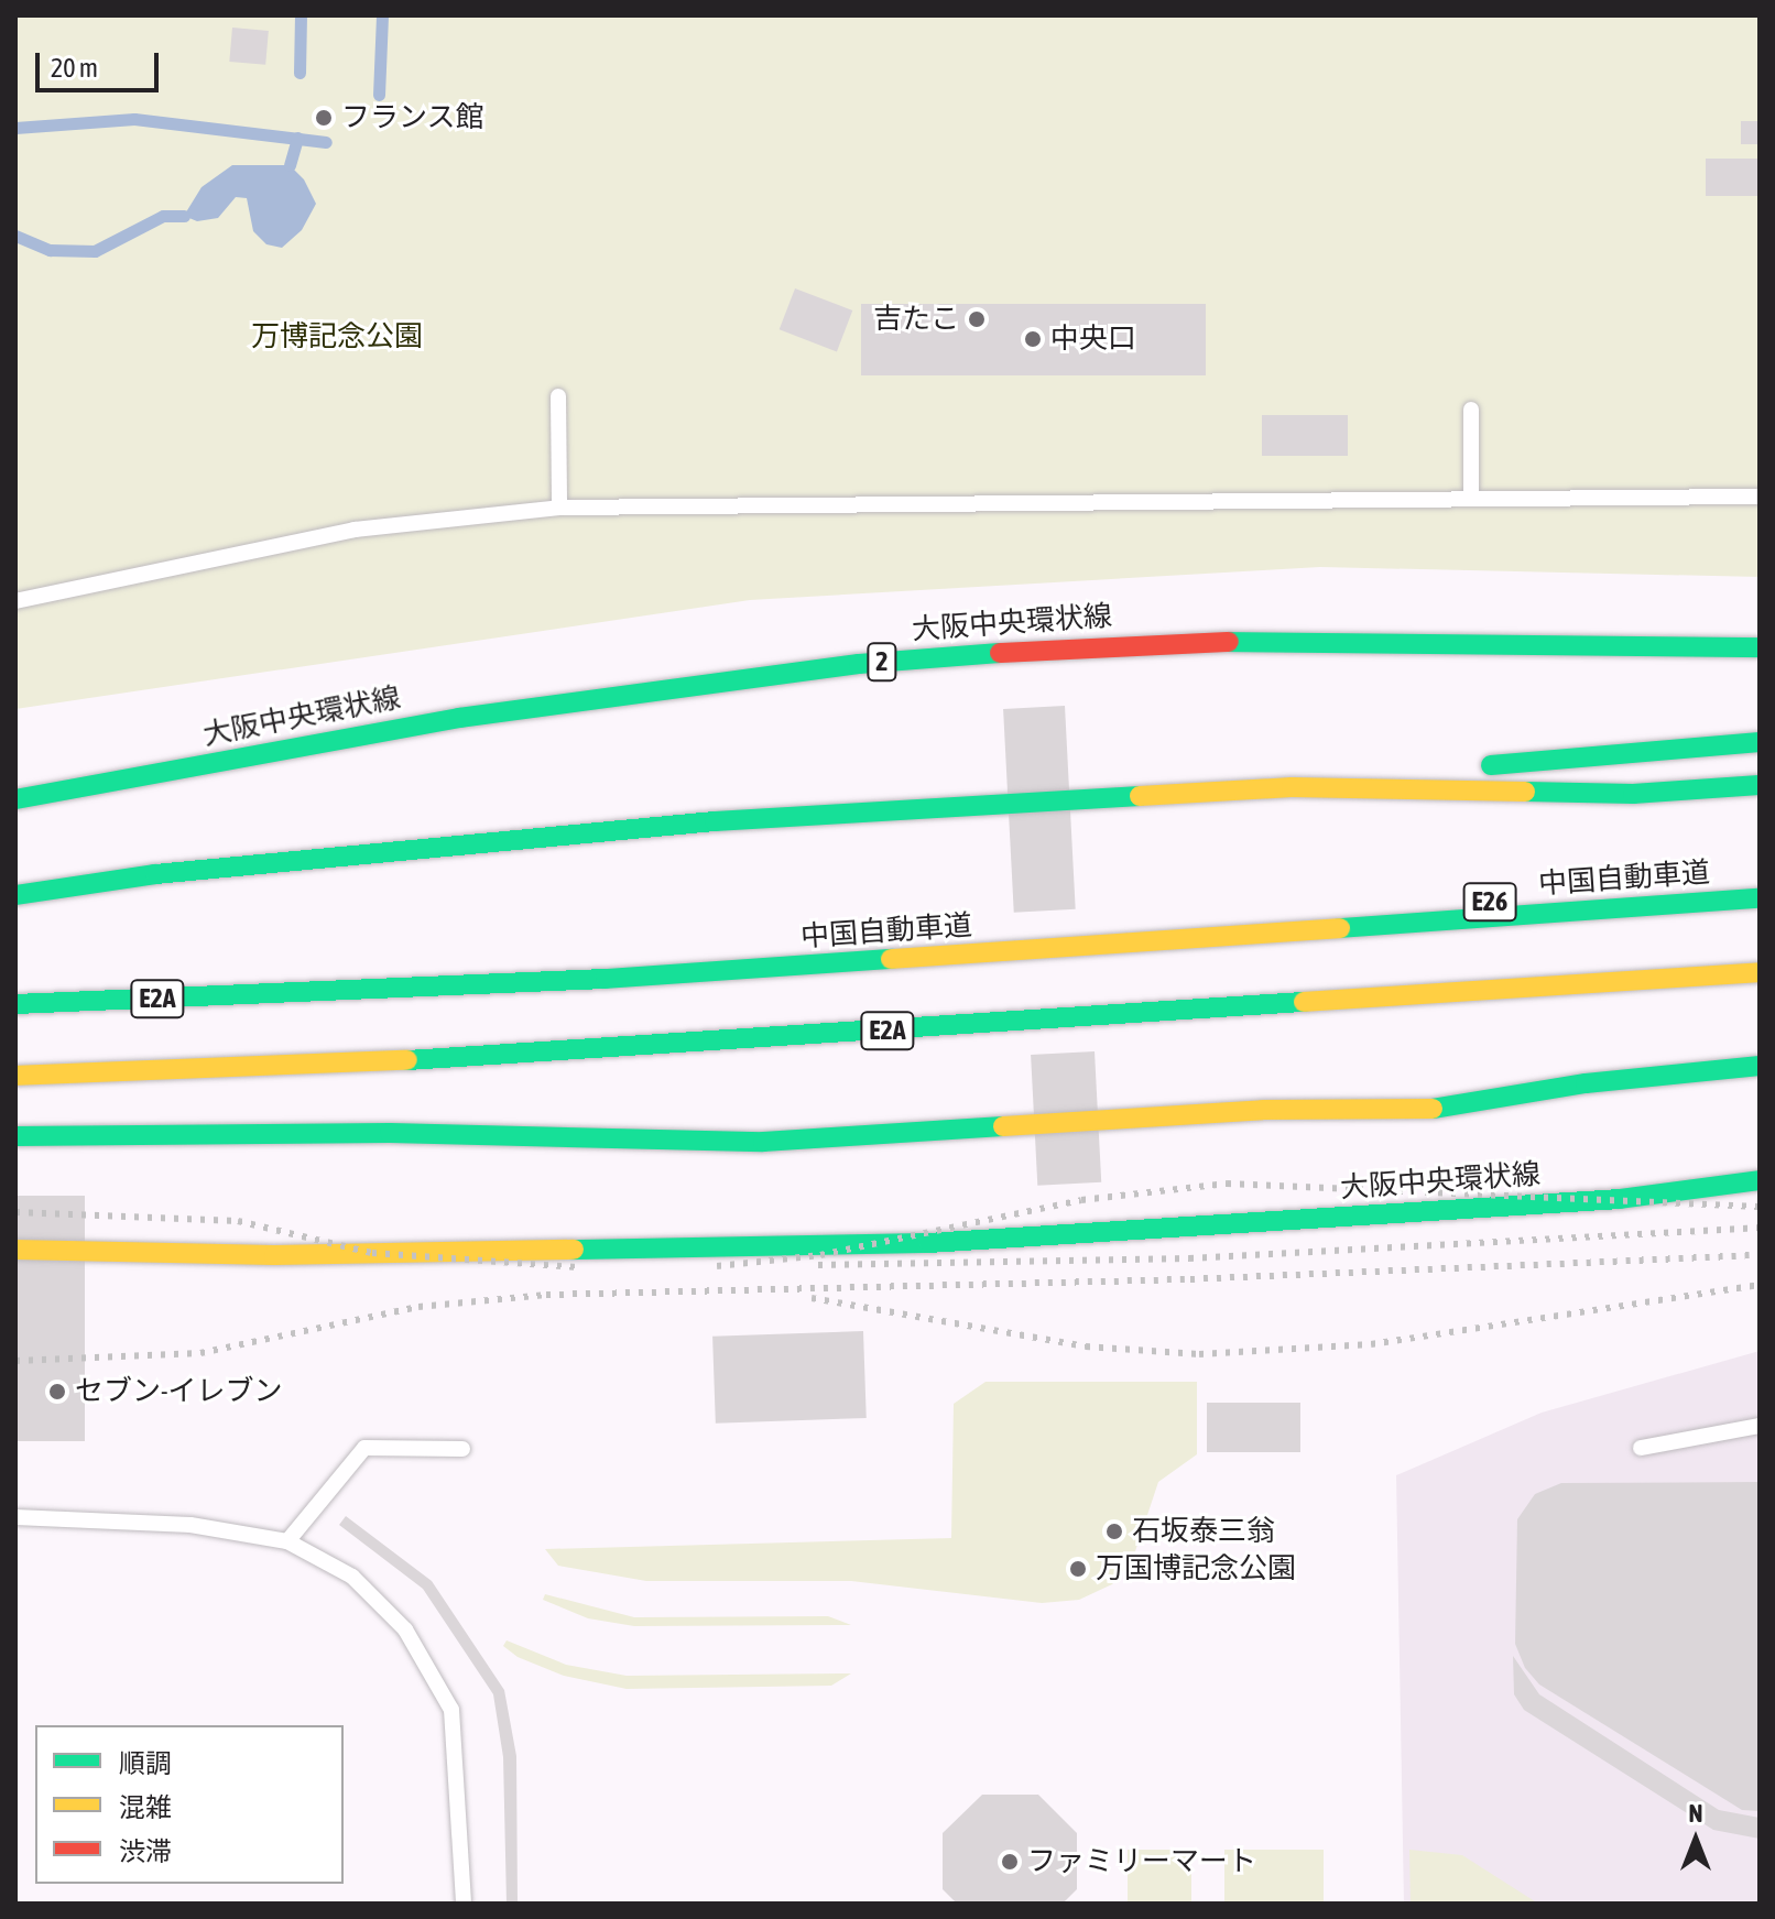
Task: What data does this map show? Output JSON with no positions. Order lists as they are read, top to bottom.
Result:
{
  "streets": {
    "main road": [
      "大阪中央環状線",
      "2",
      "中国自動車道",
      "E26",
      "E2A"
    ]
  },
  "crossings": [
    ["中国自動車道", "E26"]
  ],
  "parks": ["万博記念公園"],
  "places": [
    "フランス館",
    "吉たこ",
    "中央口",
    "セブン-イレブン",
    "石坂泰三翁",
    "万国博記念公園",
    "ファミリーマート"
  ],
  "legend": ["順調", "混雑", "渋滞"],
  "scale_bar": "20 m",
  "north": "top"
}
